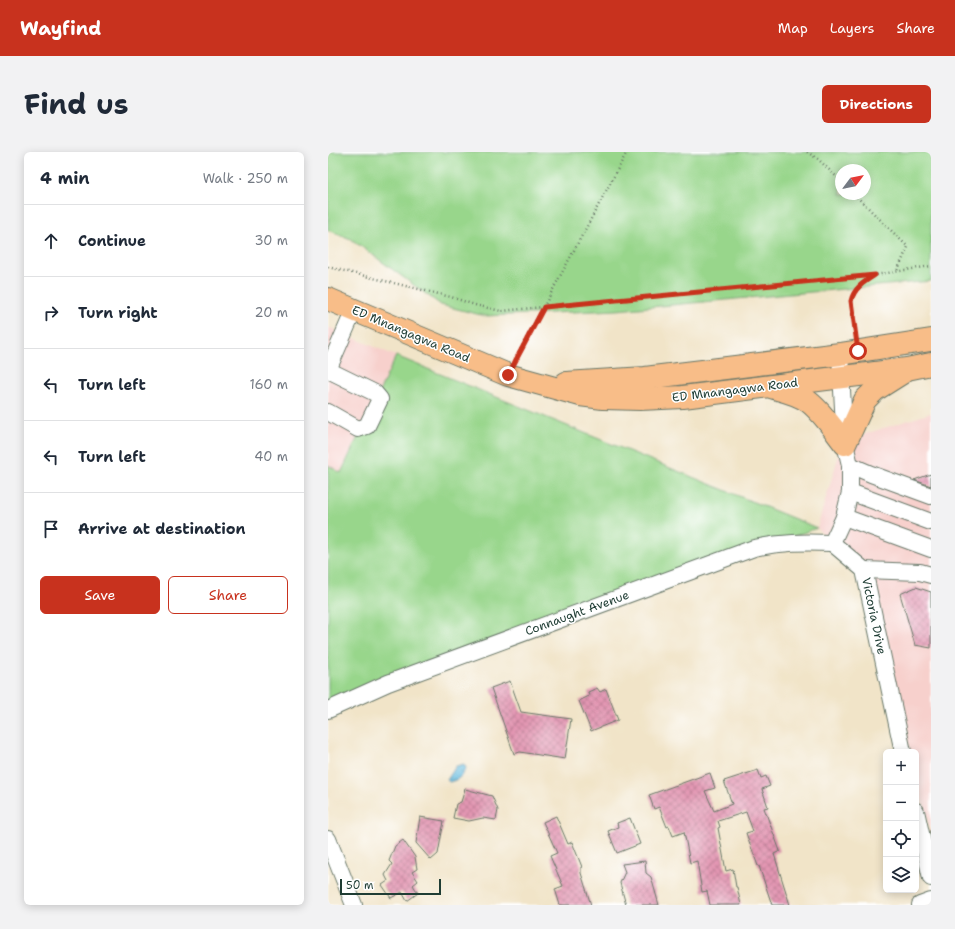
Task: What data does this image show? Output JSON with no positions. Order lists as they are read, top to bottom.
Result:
{
  "streets": {
    "highway": ["ED Mnangagwa Road"],
    "street": ["Connaught Avenue", "Victoria Drive"]
  },
  "crossings": [
    ["Connaught Avenue", "Victoria Drive"]
  ],
  "scale_bar": "50 m",
  "north": "top right",
  "page": {
    "header": "Wayfind",
    "nav": ["Map", "Layers", "Share"],
    "title": "Find us",
    "buttons": [
      "Directions",
      ["Save", "Share"]
    ],
    "heading": ["4 min", "Walk · 250 m"],
    "list": [
      ["Continue", "30 m"],
      ["Turn right", "20 m"],
      ["Turn left", "160 m"],
      ["Turn left", "40 m"],
      "Arrive at destination"
    ],
    "map_buttons": ["+", "−"],
    "scale": "50 m"
  }
}
